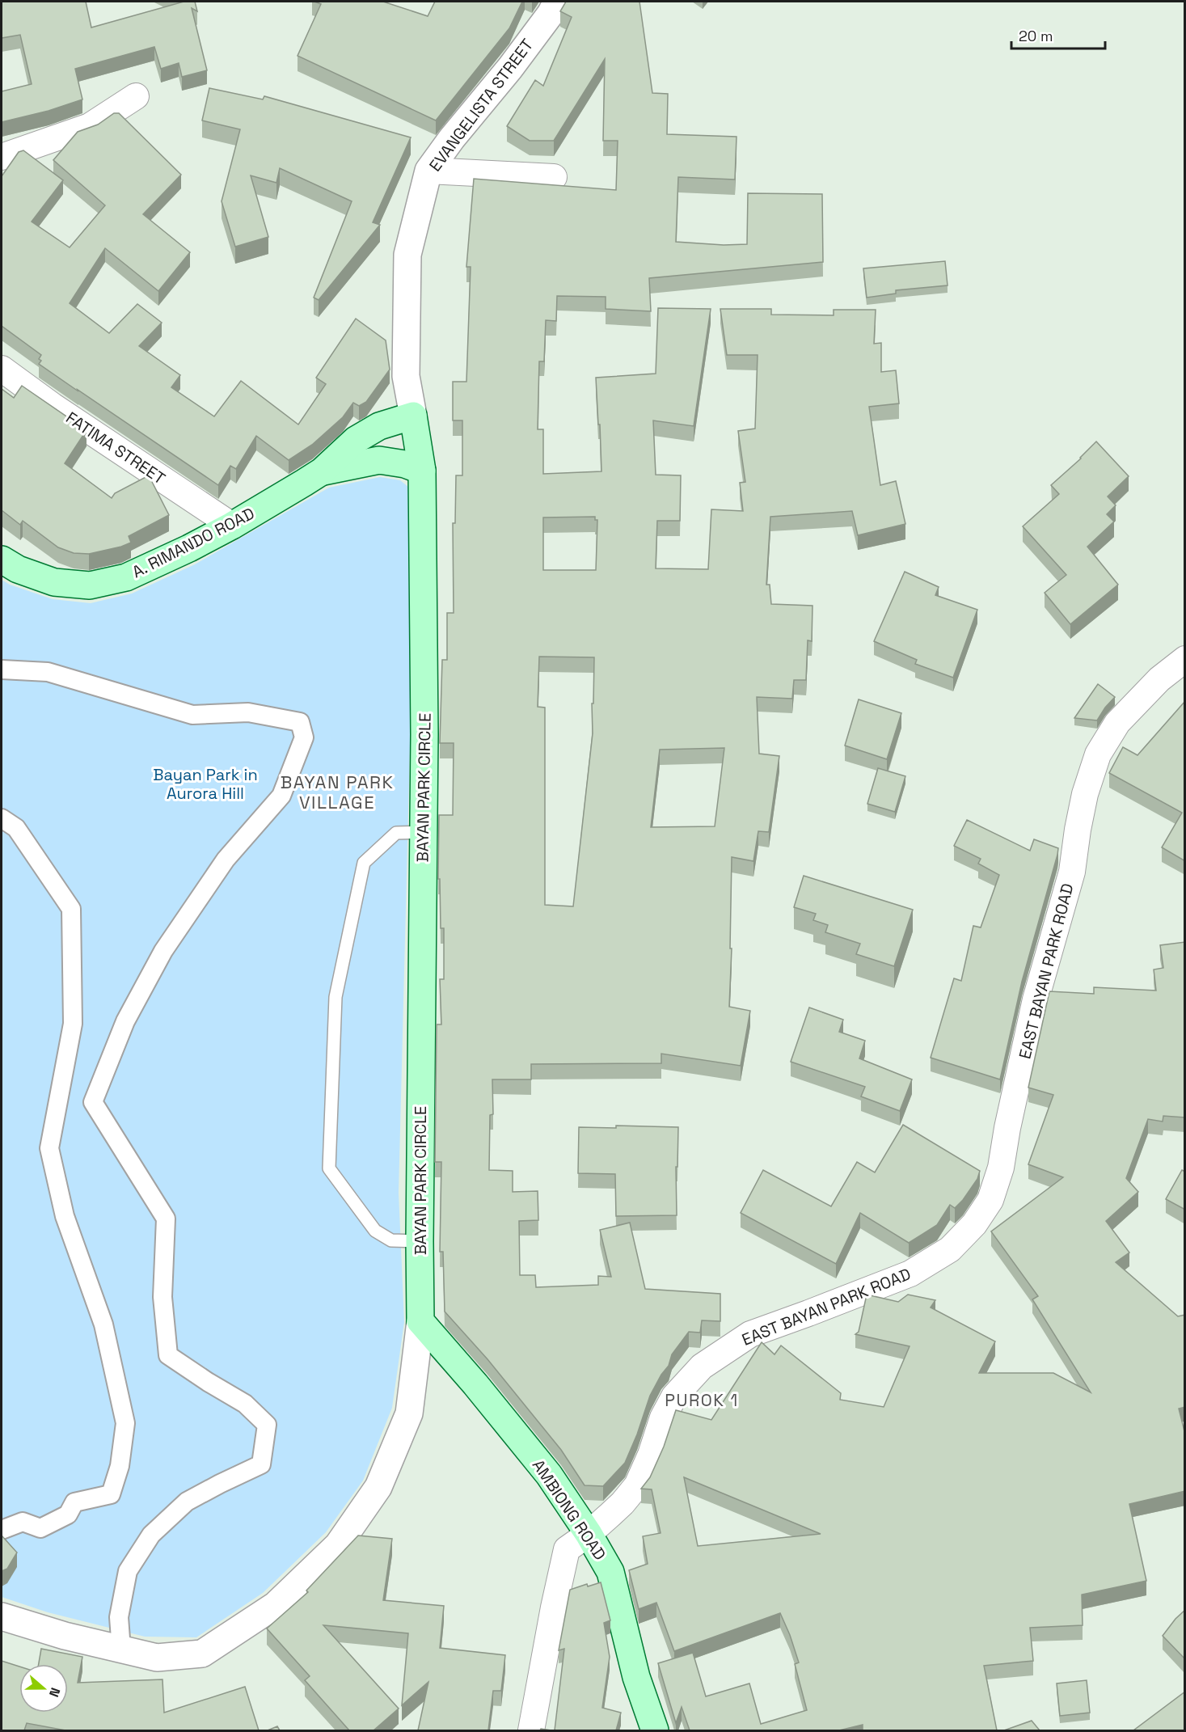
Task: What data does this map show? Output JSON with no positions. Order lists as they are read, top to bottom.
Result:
{
  "streets": {
    "main road": ["A. RIMANDO ROAD", "BAYAN PARK CIRCLE", "AMBIONG ROAD"],
    "street": ["EVANGELISTA STREET", "FATIMA STREET", "EAST BAYAN PARK ROAD"]
  },
  "crossings": [
    ["EVANGELISTA STREET", "A. RIMANDO ROAD"],
    ["EVANGELISTA STREET", "BAYAN PARK CIRCLE"],
    ["FATIMA STREET", "A. RIMANDO ROAD"],
    ["A. RIMANDO ROAD", "BAYAN PARK CIRCLE"],
    ["BAYAN PARK CIRCLE", "AMBIONG ROAD"],
    ["EAST BAYAN PARK ROAD", "AMBIONG ROAD"]
  ],
  "districts": ["BAYAN PARK VILLAGE", "PUROK 1"],
  "parks": ["Bayan Park in Aurora Hill"],
  "scale_bar": "20 m",
  "north": "right"
}
